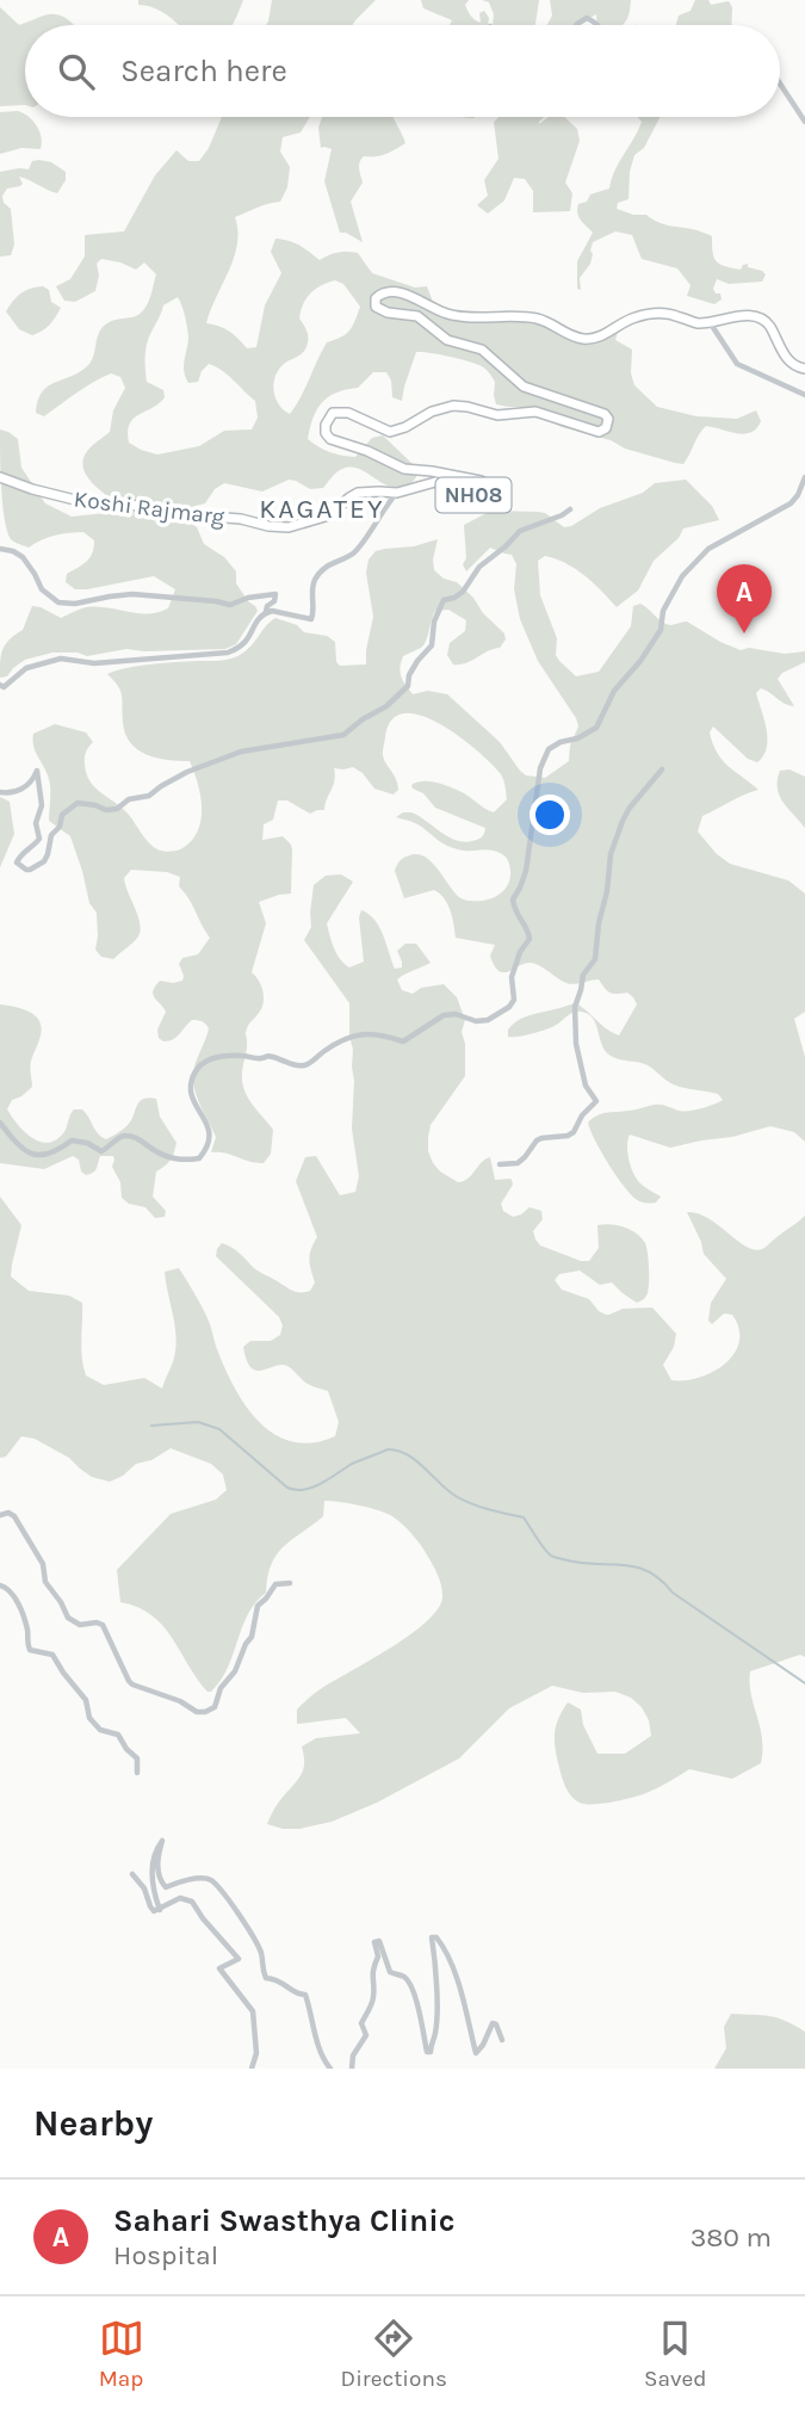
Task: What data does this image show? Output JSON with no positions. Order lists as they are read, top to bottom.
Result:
{
  "streets": {
    "main road": ["NH08", "Koshi Rajmarg"]
  },
  "crossings": [
    ["NH08", "Koshi Rajmarg"]
  ],
  "districts": ["KAGATEY"],
  "page": {
    "search": "Search here",
    "pins": "A",
    "heading": "Nearby",
    "list": [
      {
        "mark": "A",
        "name": "Sahari Swasthya Clinic",
        "note": "Hospital",
        "value": "380 m"
      }
    ],
    "nav": ["Map", "Directions", "Saved"]
  }
}
